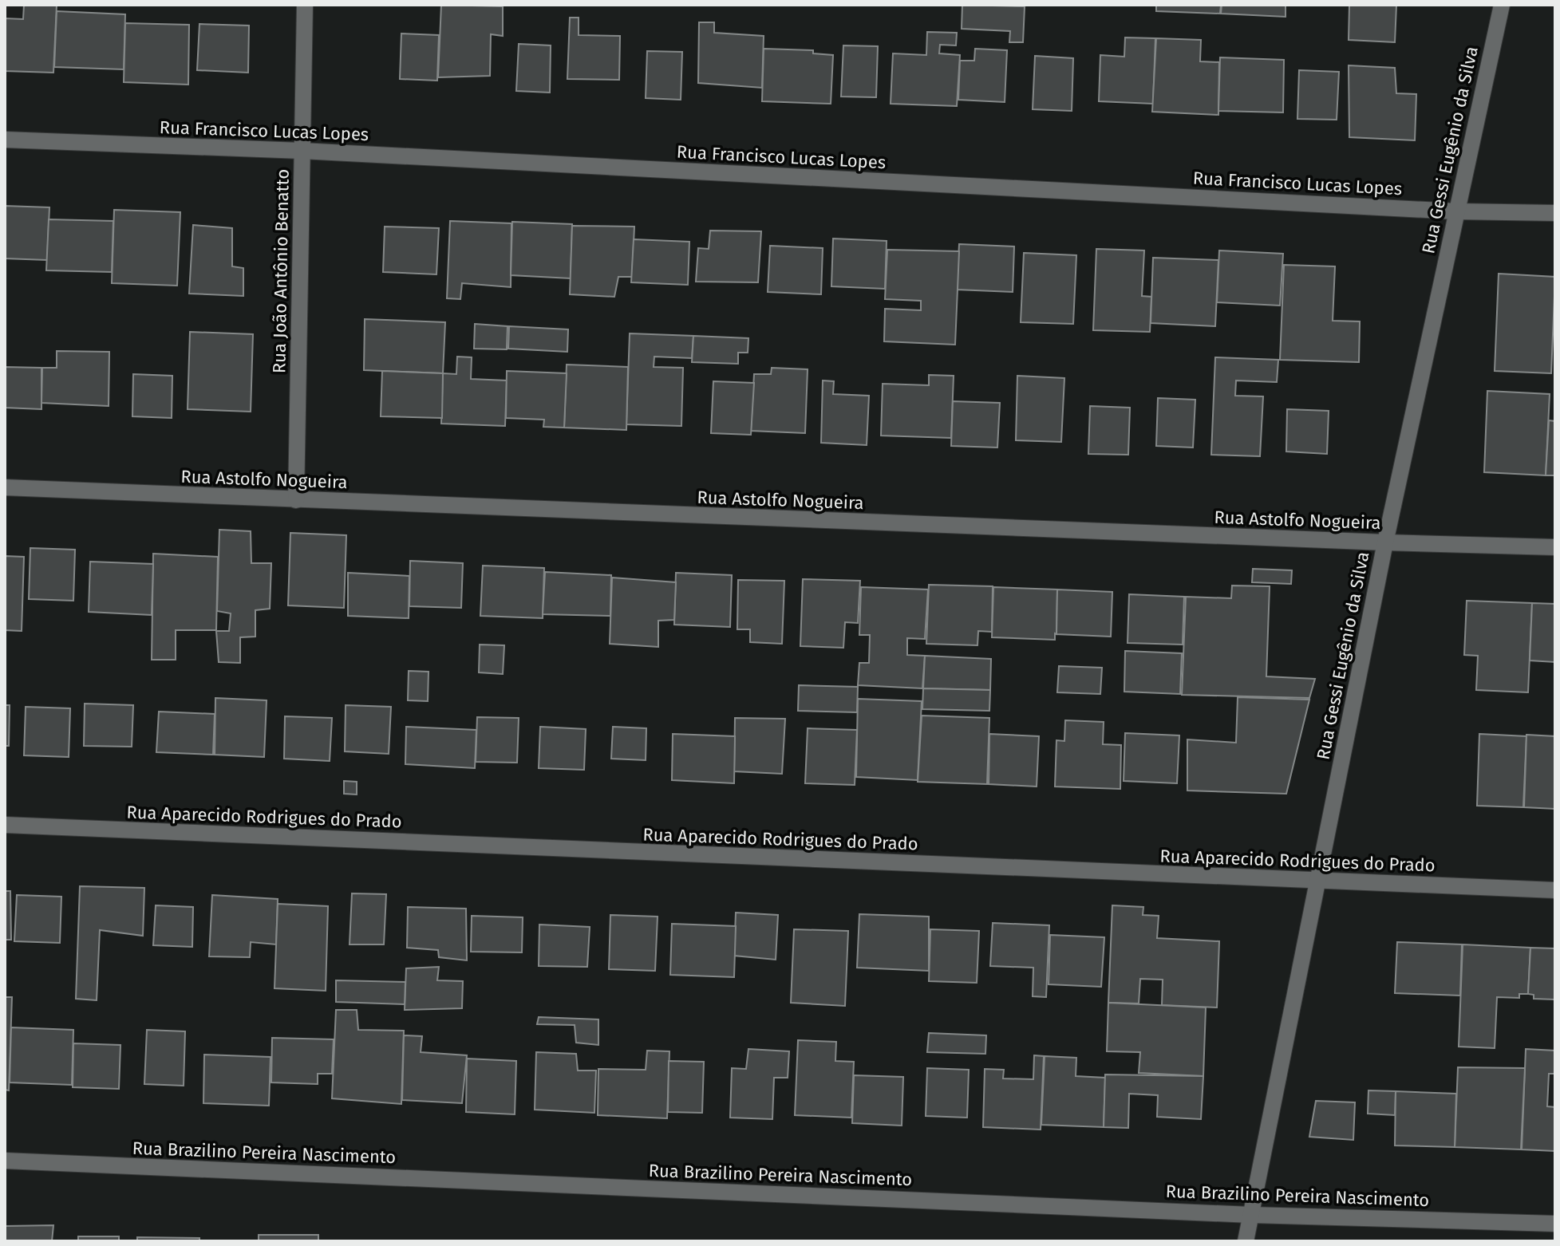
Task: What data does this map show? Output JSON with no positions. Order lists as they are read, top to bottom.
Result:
{
  "streets": {
    "street": [
      "Rua Francisco Lucas Lopes",
      "Rua Gessi Eugênio da Silva",
      "Rua João Antônio Benatto",
      "Rua Astolfo Nogueira",
      "Rua Aparecido Rodrigues do Prado",
      "Rua Brazilino Pereira Nascimento"
    ]
  },
  "crossings": [
    ["Rua Francisco Lucas Lopes", "Rua Gessi Eugênio da Silva"],
    ["Rua Francisco Lucas Lopes", "Rua João Antônio Benatto"],
    ["Rua Gessi Eugênio da Silva", "Rua Astolfo Nogueira"],
    ["Rua Gessi Eugênio da Silva", "Rua Aparecido Rodrigues do Prado"],
    ["Rua Gessi Eugênio da Silva", "Rua Brazilino Pereira Nascimento"],
    ["Rua João Antônio Benatto", "Rua Astolfo Nogueira"]
  ]
}
